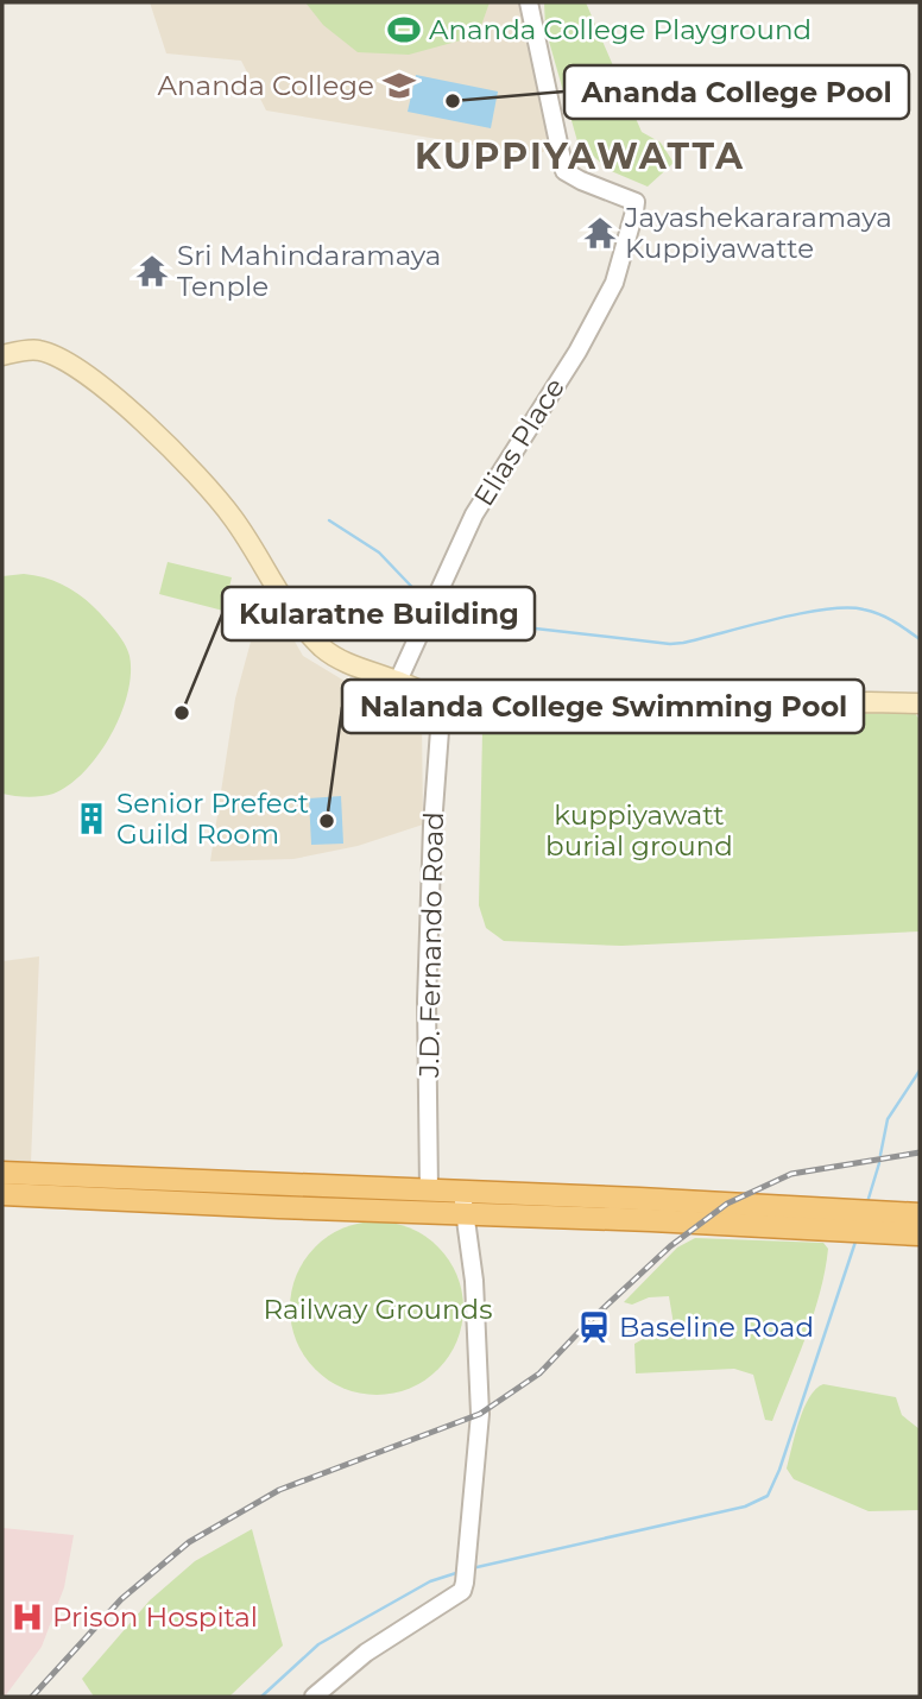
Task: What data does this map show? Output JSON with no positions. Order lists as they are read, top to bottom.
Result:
{
  "streets": {
    "street": ["Elias Place", "J.D. Fernando Road"]
  },
  "districts": ["KUPPIYAWATTA"],
  "parks": ["kuppiyawatt burial ground", "Railway Grounds"],
  "places": {
    "sports": ["Ananda College Playground"],
    "school or university": ["Ananda College"],
    "other": ["Ananda College Pool", "Kularatne Building", "Nalanda College Swimming Pool"],
    "temple": ["Jayashekararamaya Kuppiyawatte", "Sri Mahindaramaya Tenple"],
    "building": ["Senior Prefect Guild Room"],
    "station": ["Baseline Road"],
    "hospital": ["Prison Hospital"]
  }
}
